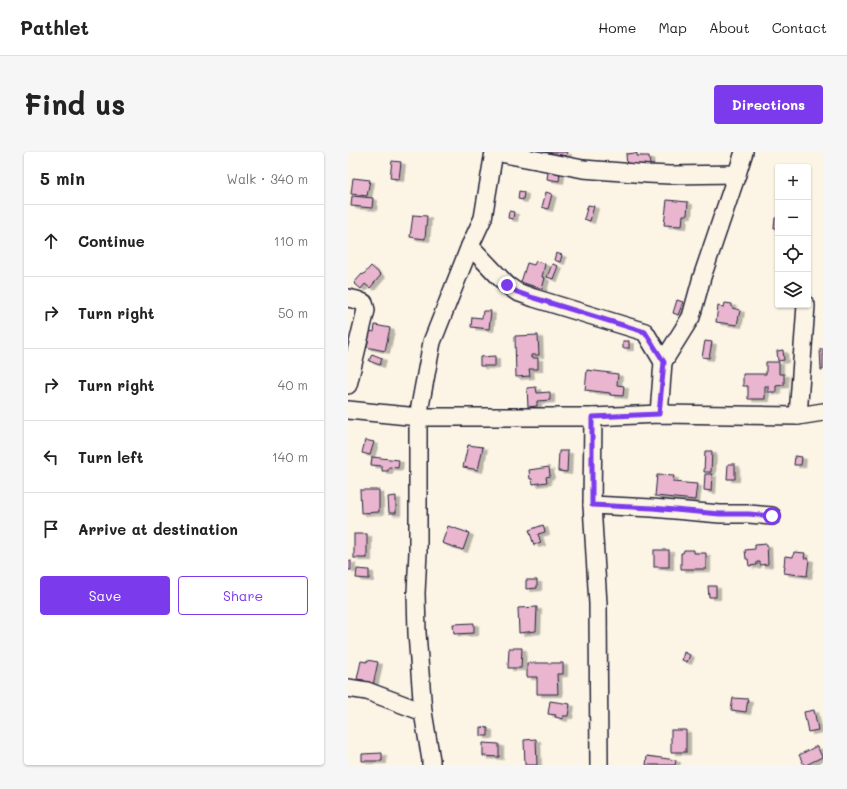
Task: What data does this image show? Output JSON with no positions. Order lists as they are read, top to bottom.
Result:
{
  "page": {
    "header": "Pathlet",
    "nav": [
      "Home",
      "Map",
      "About",
      "Contact"
    ],
    "buttons": [
      "Directions",
      ["Save", "Share"]
    ],
    "title": "Find us",
    "heading": ["5 min", "Walk · 340 m"],
    "map_buttons": ["+", "−"],
    "list": [
      ["Continue", "110 m"],
      ["Turn right", "50 m"],
      ["Turn right", "40 m"],
      ["Turn left", "140 m"],
      "Arrive at destination"
    ]
  }
}
